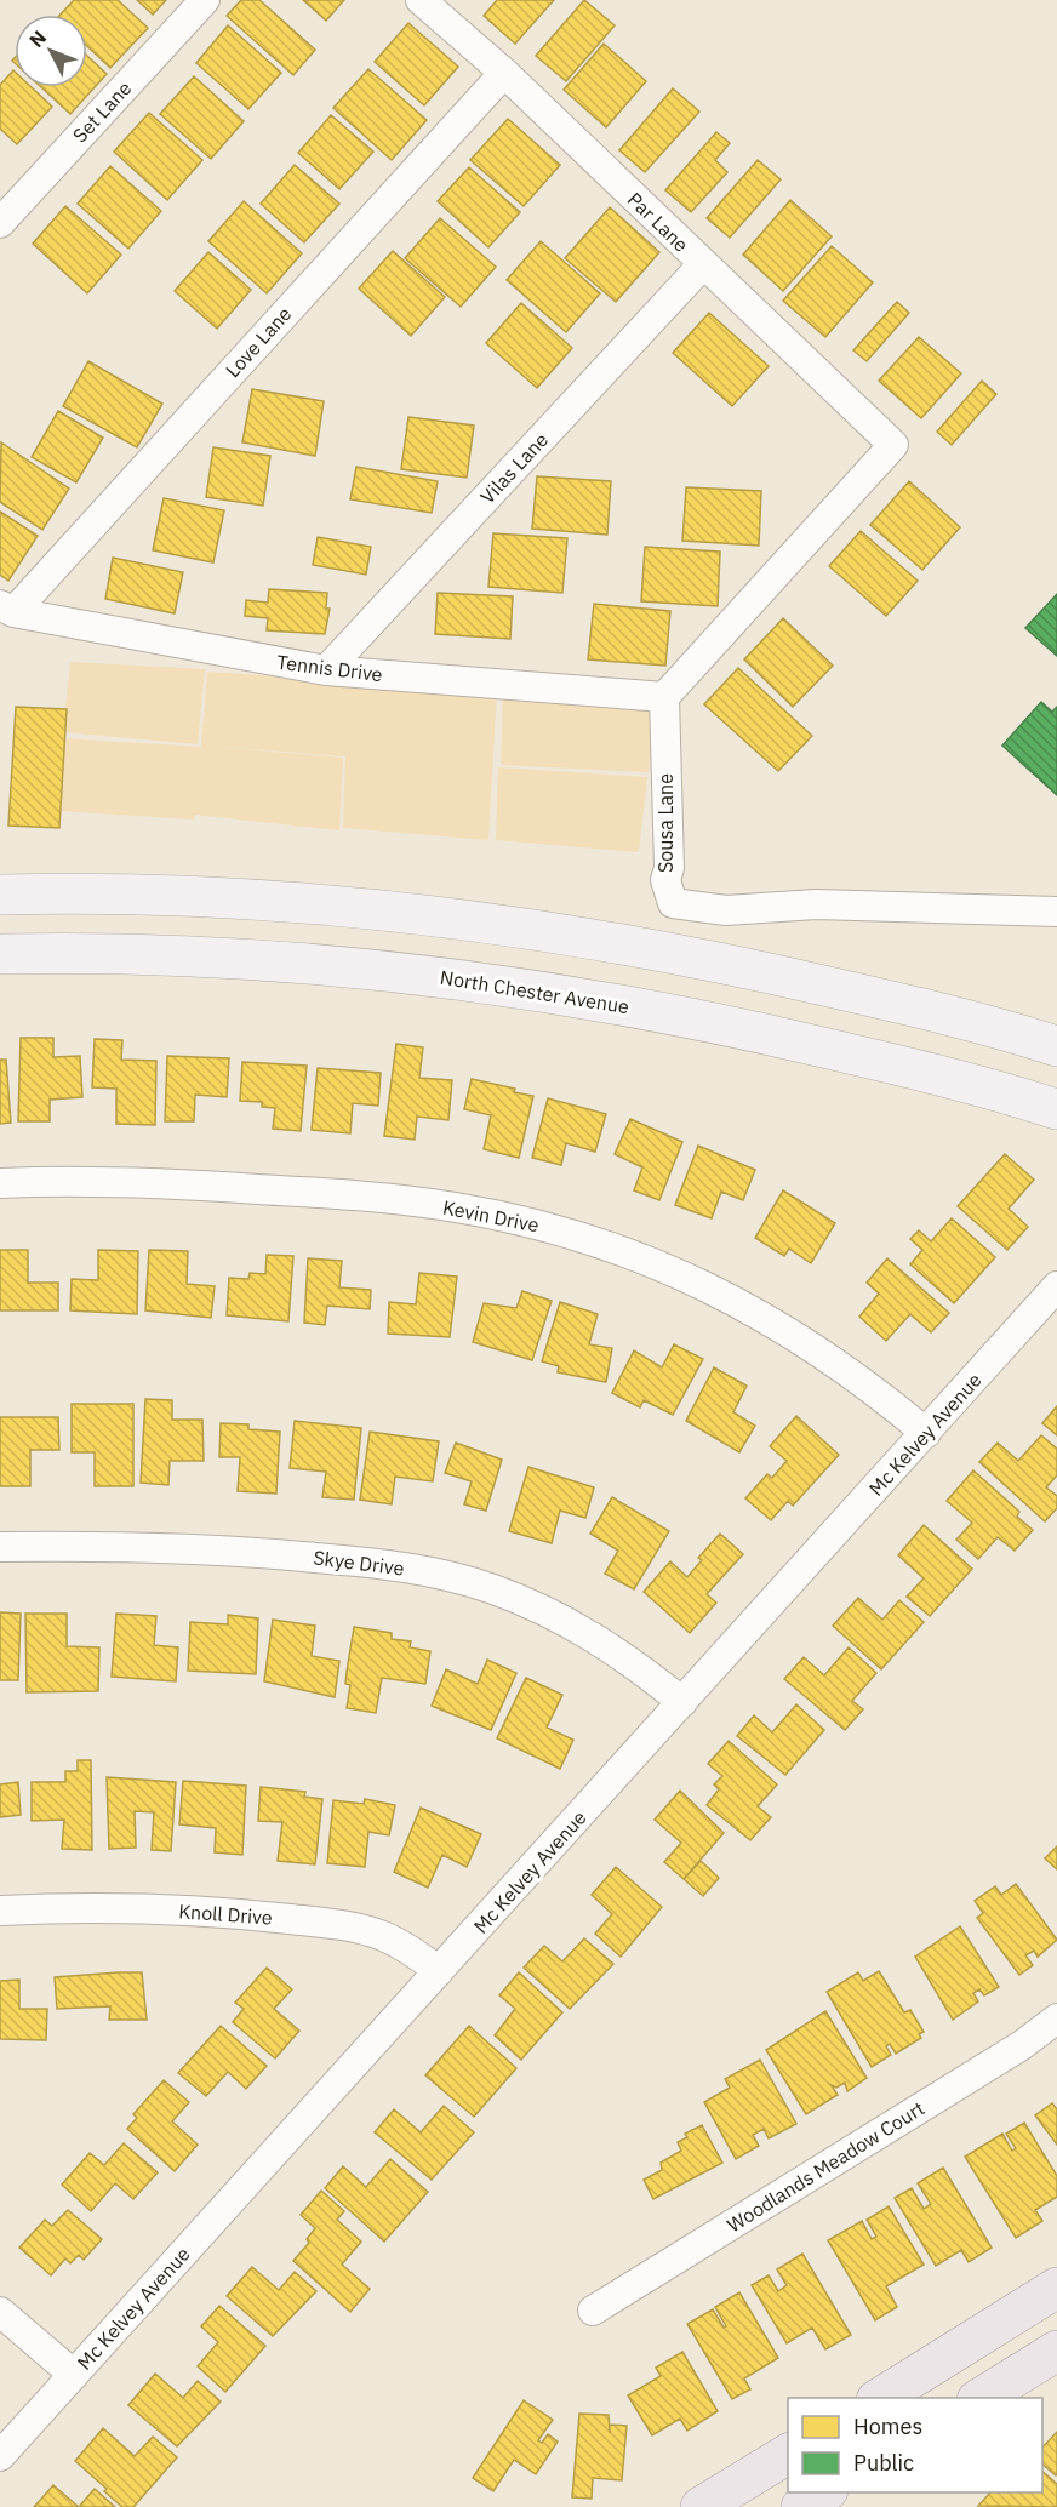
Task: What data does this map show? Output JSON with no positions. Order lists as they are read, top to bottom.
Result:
{
  "streets": {
    "main road": ["North Chester Avenue"],
    "street": [
      "Set Lane",
      "Par Lane",
      "Love Lane",
      "Vilas Lane",
      "Tennis Drive",
      "Sousa Lane",
      "Kevin Drive",
      "Mc Kelvey Avenue",
      "Skye Drive",
      "Knoll Drive",
      "Woodlands Meadow Court"
    ]
  },
  "crossings": [
    ["Par Lane", "Love Lane"],
    ["Par Lane", "Vilas Lane"],
    ["Par Lane", "Tennis Drive"],
    ["Par Lane", "Sousa Lane"],
    ["Love Lane", "Tennis Drive"],
    ["Vilas Lane", "Tennis Drive"],
    ["Tennis Drive", "Sousa Lane"],
    ["Kevin Drive", "Mc Kelvey Avenue"],
    ["Mc Kelvey Avenue", "Skye Drive"],
    ["Mc Kelvey Avenue", "Knoll Drive"]
  ],
  "legend": ["Homes", "Public"],
  "north": "top left"
}
